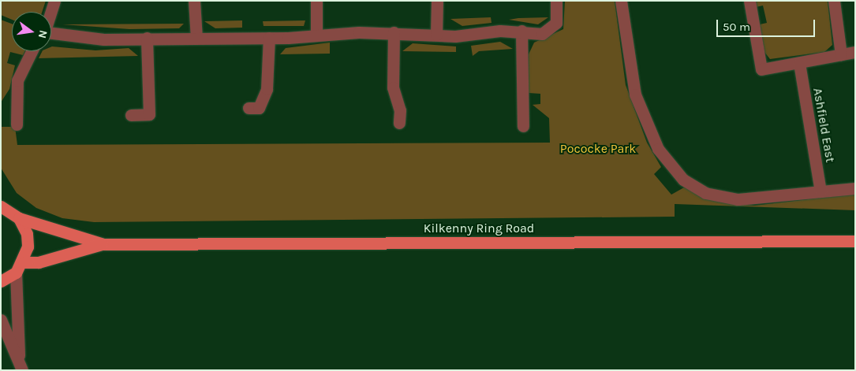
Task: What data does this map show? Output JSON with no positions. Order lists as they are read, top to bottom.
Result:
{
  "streets": {
    "main road": ["Kilkenny Ring Road"],
    "street": ["Ashfield East"]
  },
  "parks": ["Pococke Park"],
  "scale_bar": "50 m",
  "north": "right"
}
